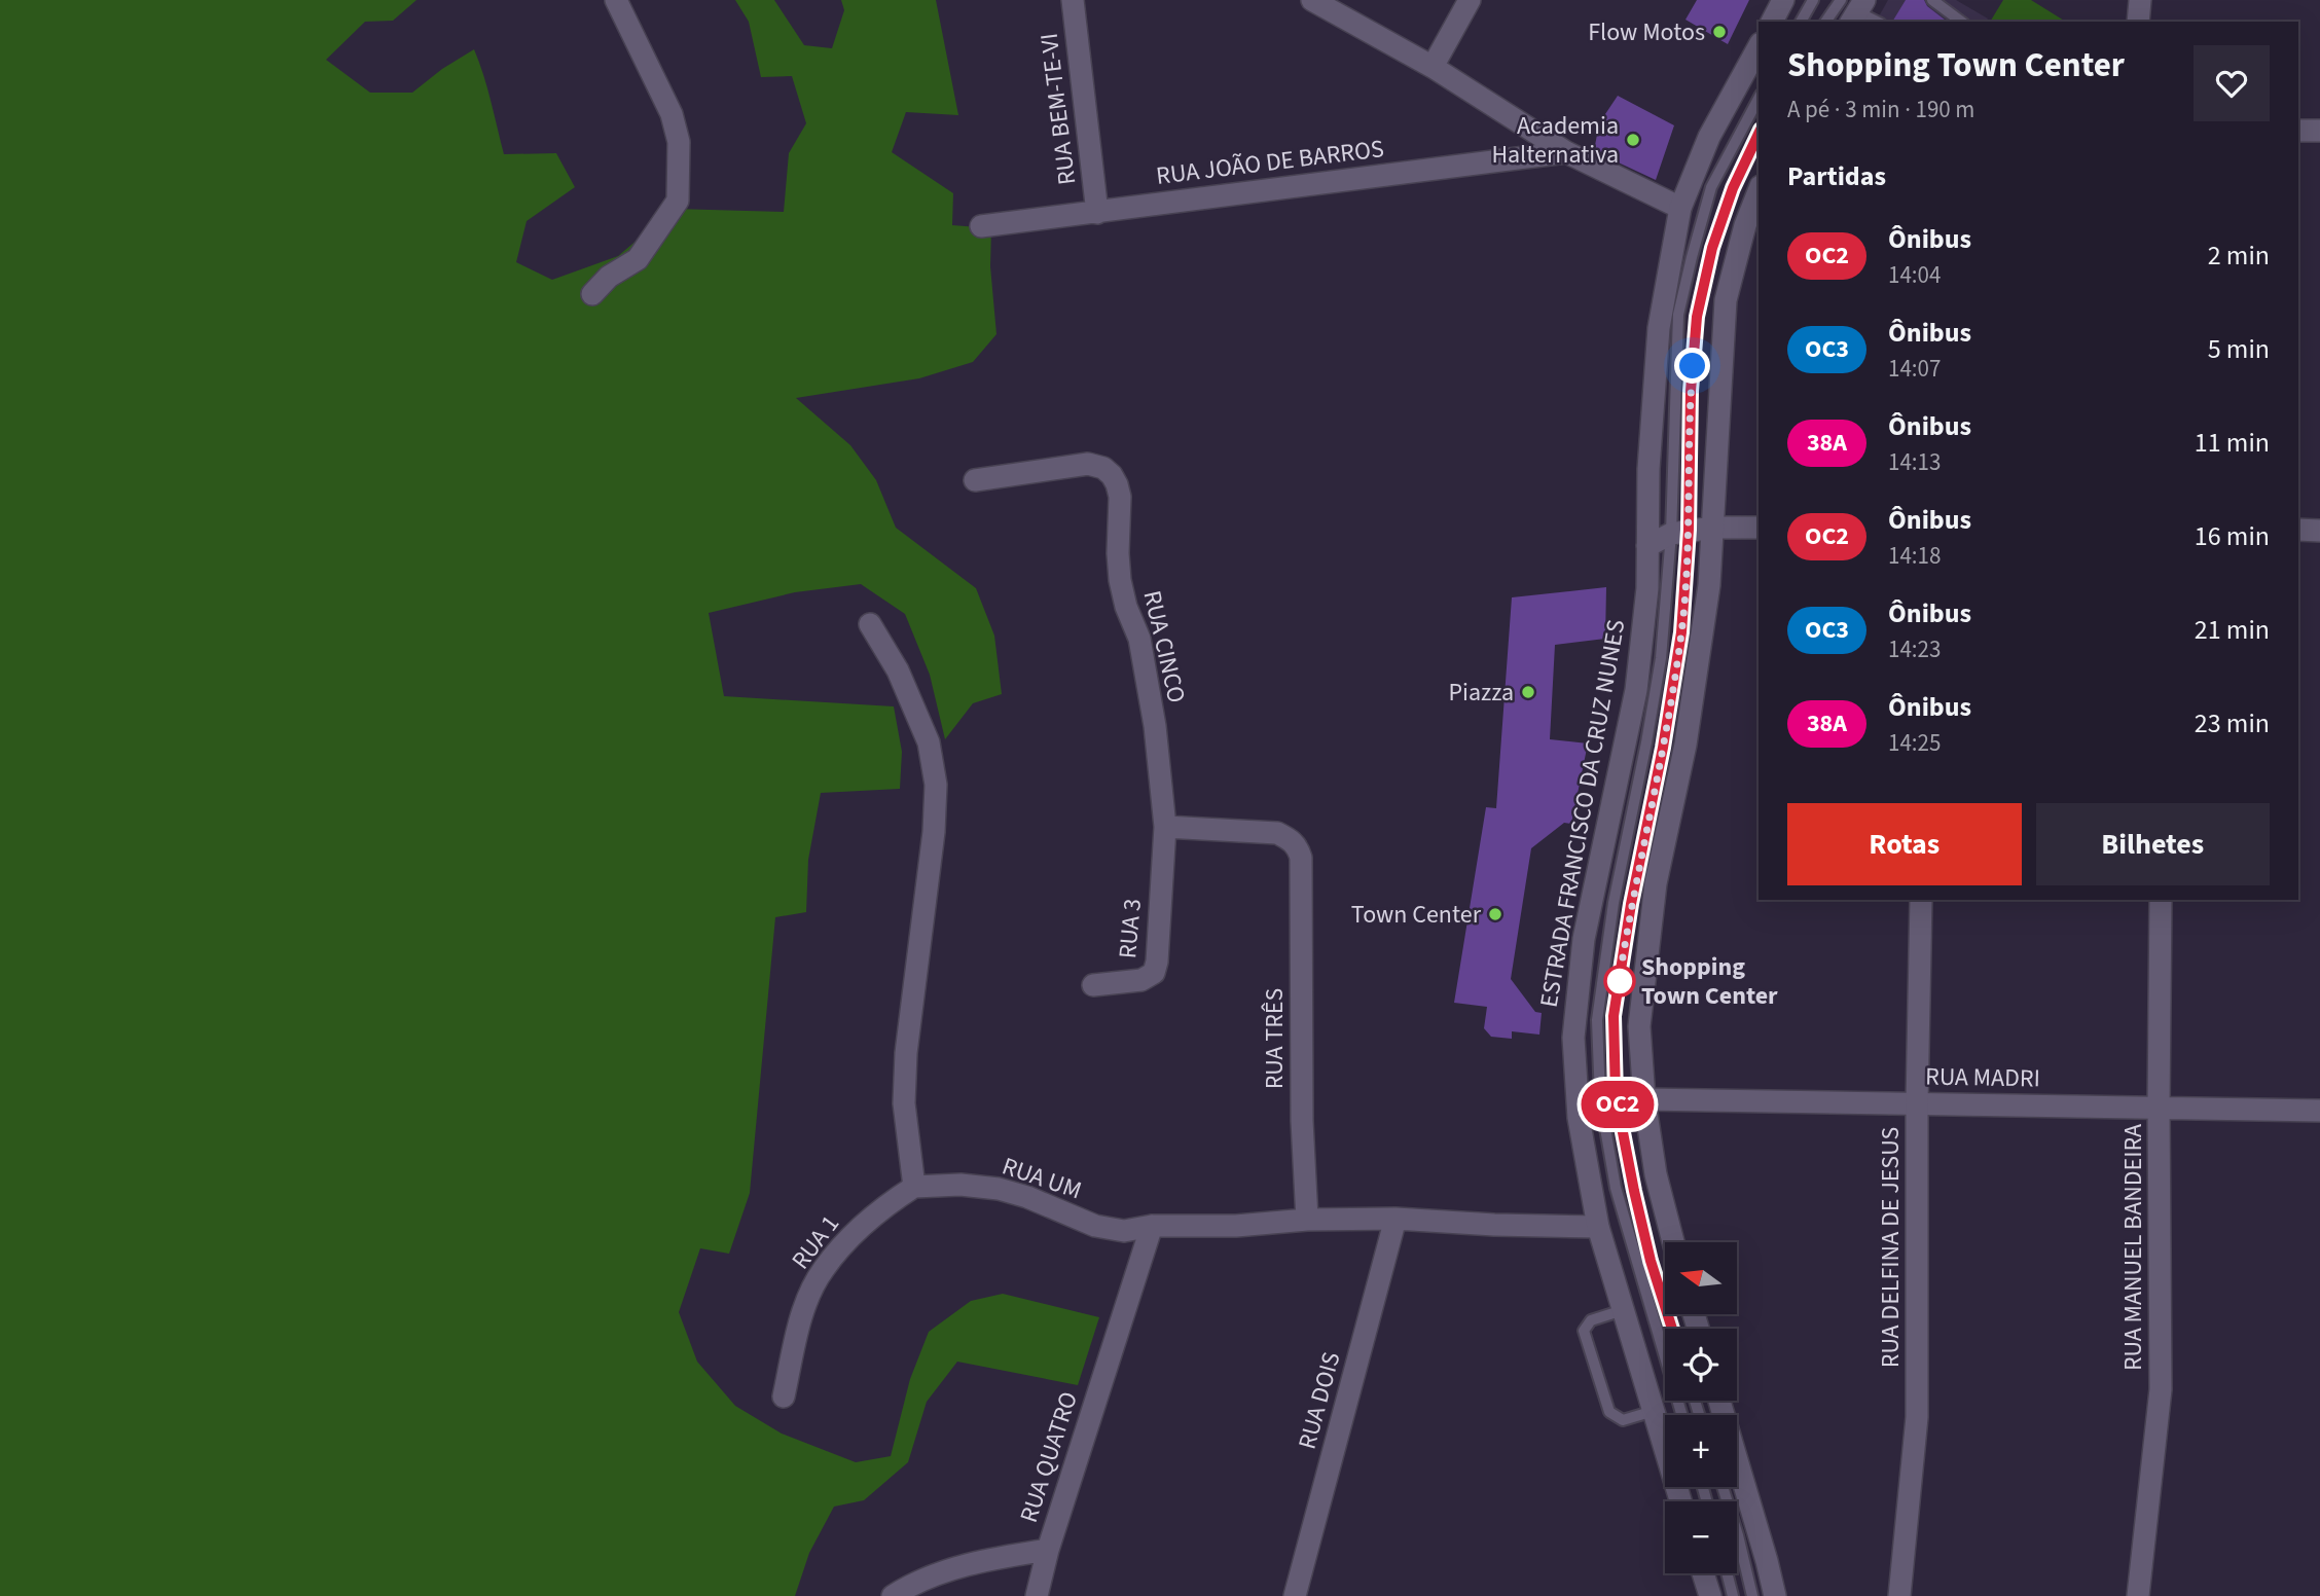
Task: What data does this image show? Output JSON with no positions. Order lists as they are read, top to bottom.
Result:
{
  "streets": {
    "street": [
      "RUA BEM-TE-VI",
      "RUA JOÃO DE BARROS",
      "RUA CINCO",
      "ESTRADA FRANCISCO DA CRUZ NUNES",
      "RUA 3",
      "RUA TRÊS",
      "RUA MADRI",
      "RUA UM",
      "RUA 1",
      "RUA DELFINA DE JESUS",
      "RUA MANUEL BANDEIRA",
      "RUA DOIS",
      "RUA QUATRO"
    ]
  },
  "crossings": [
    ["RUA BEM-TE-VI", "RUA JOÃO DE BARROS"],
    ["RUA CINCO", "RUA 3"],
    ["RUA CINCO", "RUA TRÊS"],
    ["ESTRADA FRANCISCO DA CRUZ NUNES", "RUA UM"],
    ["RUA 3", "RUA TRÊS"],
    ["RUA TRÊS", "RUA UM"],
    ["RUA MADRI", "RUA DELFINA DE JESUS"],
    ["RUA MADRI", "RUA MANUEL BANDEIRA"],
    ["RUA UM", "RUA 1"],
    ["RUA UM", "RUA DOIS"],
    ["RUA UM", "RUA QUATRO"]
  ],
  "places": [
    "Flow Motos",
    "Academia Halternativa",
    "Piazza",
    "Town Center",
    "Shopping Town Center"
  ],
  "lines": ["bus line OC2"],
  "north": "left",
  "page": {
    "on_map": "OC2",
    "heading": [
      ["Shopping Town Center", "A pé · 3 min · 190 m"],
      "Partidas"
    ],
    "list": [
      {
        "mark": "OC2",
        "name": "Ônibus",
        "note": "14:04",
        "value": "2 min"
      },
      {
        "mark": "OC3",
        "name": "Ônibus",
        "note": "14:07",
        "value": "5 min"
      },
      {
        "mark": "38A",
        "name": "Ônibus",
        "note": "14:13",
        "value": "11 min"
      },
      {
        "mark": "OC2",
        "name": "Ônibus",
        "note": "14:18",
        "value": "16 min"
      },
      {
        "mark": "OC3",
        "name": "Ônibus",
        "note": "14:23",
        "value": "21 min"
      },
      {
        "mark": "38A",
        "name": "Ônibus",
        "note": "14:25",
        "value": "23 min"
      }
    ],
    "buttons": ["Rotas", "Bilhetes"],
    "map_buttons": ["+", "−"]
  }
}
